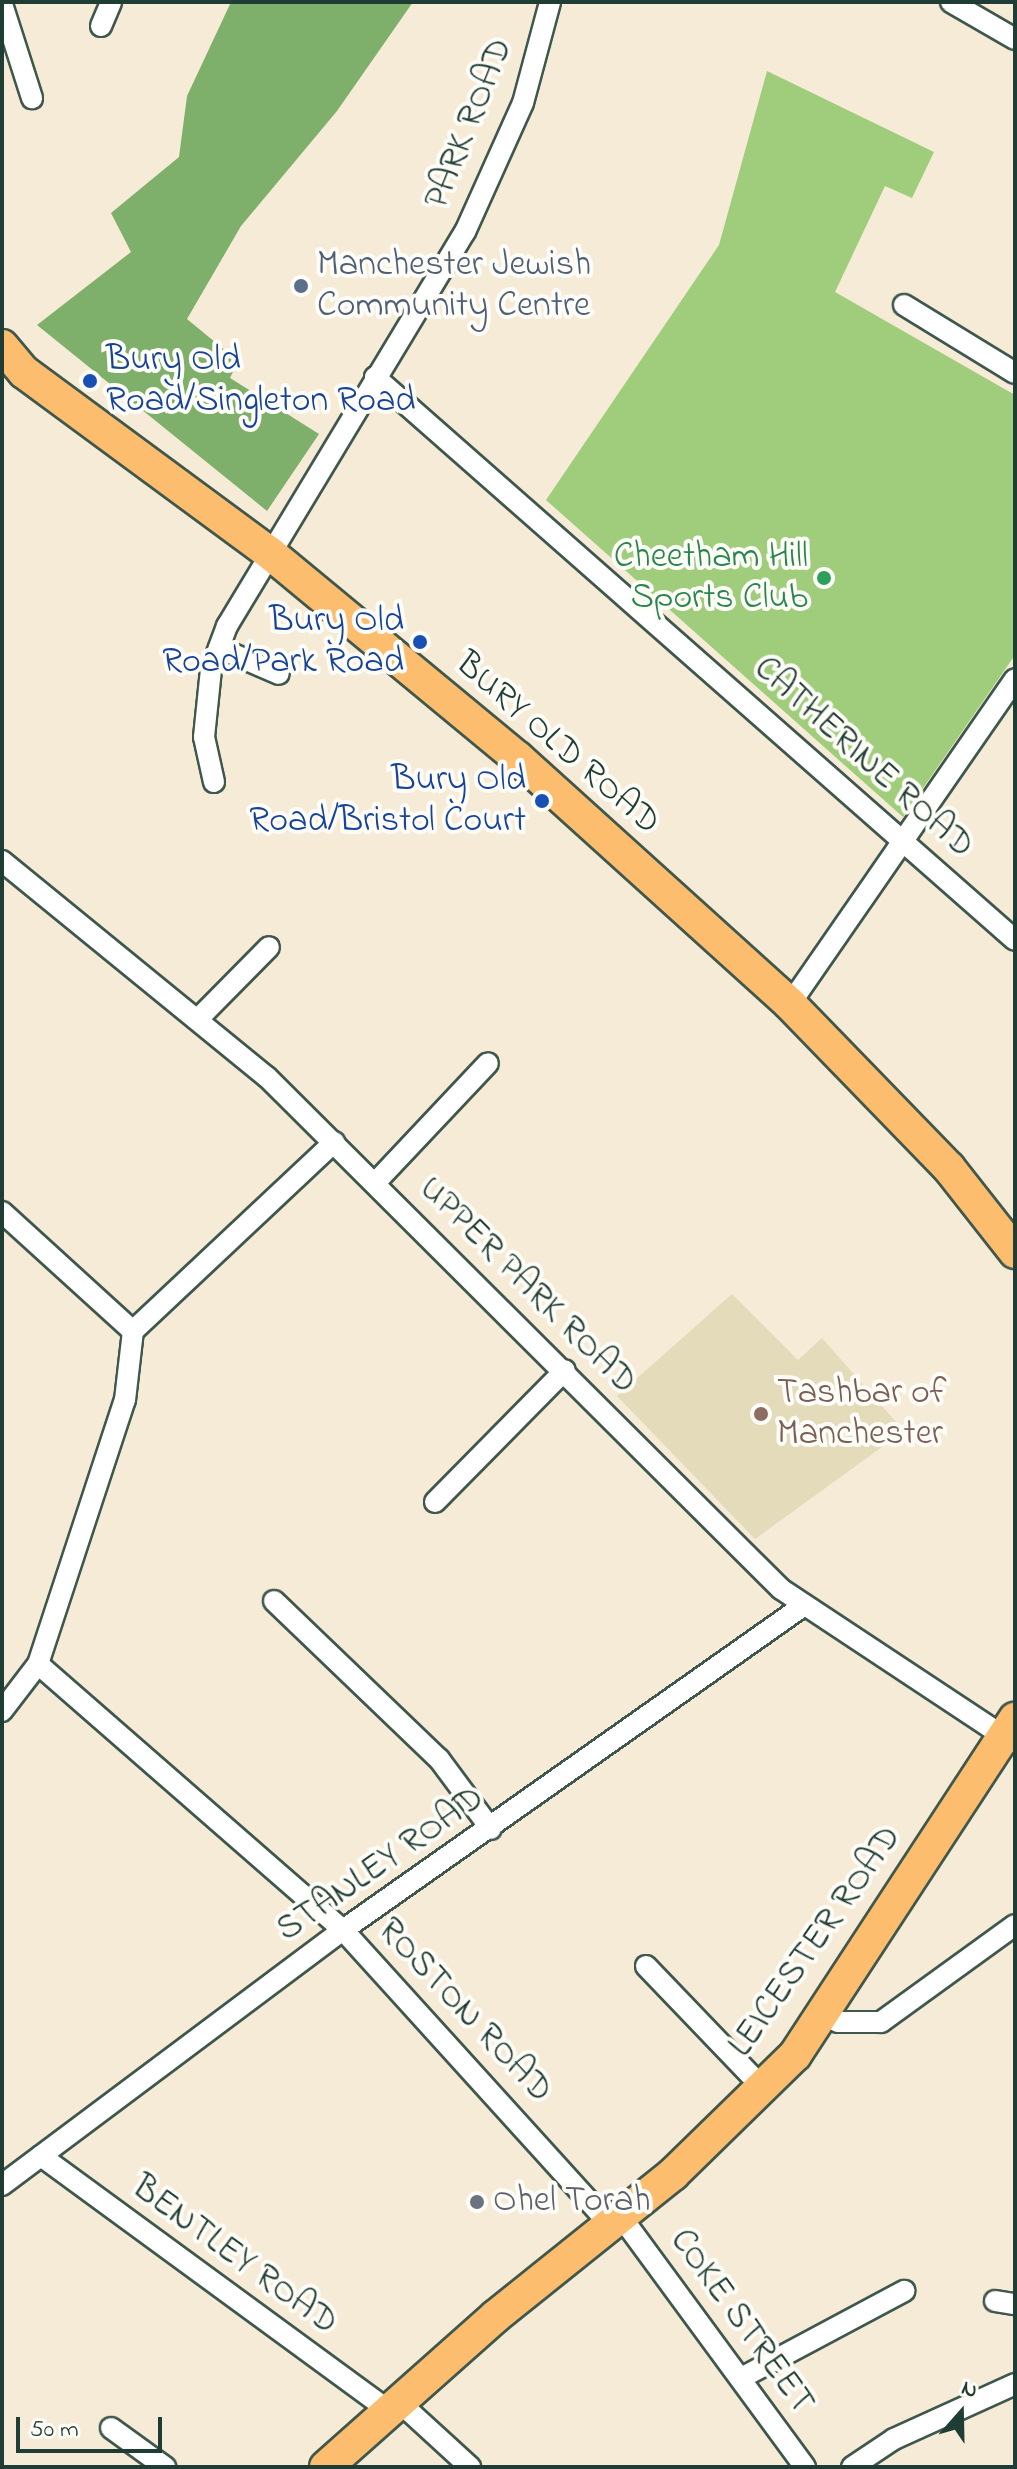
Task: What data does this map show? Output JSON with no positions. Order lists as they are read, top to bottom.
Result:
{
  "streets": {
    "main road": ["BURY OLD ROAD", "LEICESTER ROAD"],
    "street": [
      "PARK ROAD",
      "CATHERINE ROAD",
      "UPPER PARK ROAD",
      "STANLEY ROAD",
      "ROSTON ROAD",
      "BENTLEY ROAD",
      "COKE STREET"
    ]
  },
  "crossings": [
    ["PARK ROAD", "BURY OLD ROAD"],
    ["PARK ROAD", "CATHERINE ROAD"],
    ["UPPER PARK ROAD", "STANLEY ROAD"],
    ["UPPER PARK ROAD", "LEICESTER ROAD"],
    ["STANLEY ROAD", "ROSTON ROAD"],
    ["STANLEY ROAD", "BENTLEY ROAD"],
    ["LEICESTER ROAD", "ROSTON ROAD"],
    ["LEICESTER ROAD", "BENTLEY ROAD"],
    ["LEICESTER ROAD", "COKE STREET"],
    ["ROSTON ROAD", "COKE STREET"]
  ],
  "places": [
    "Manchester Jewish Community Centre",
    "Bury Old Road/Singleton Road",
    "Cheetham Hill Sports Club",
    "Bury Old Road/Park Road",
    "Bury Old Road/Bristol Court",
    "Tashbar of Manchester",
    "Ohel Torah"
  ],
  "scale_bar": "50 m",
  "north": "top"
}
